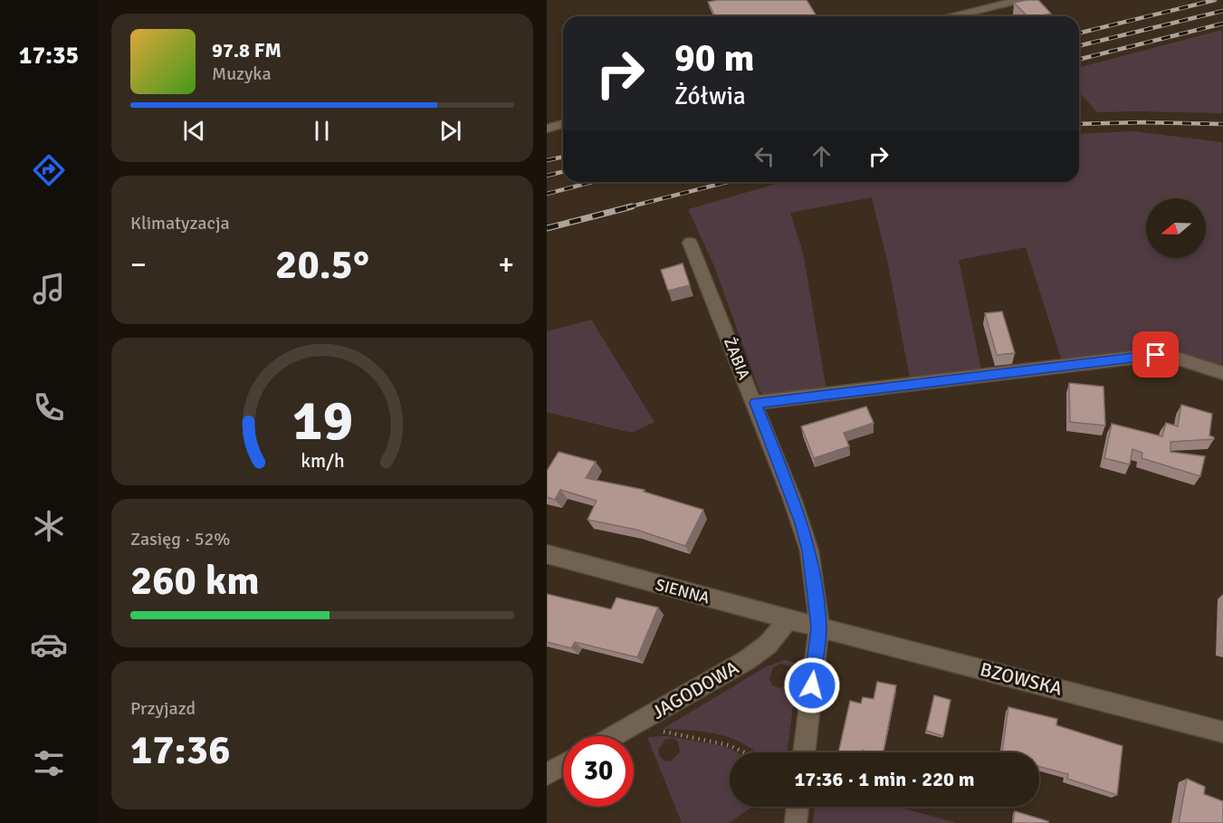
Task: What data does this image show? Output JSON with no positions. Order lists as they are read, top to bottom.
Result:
{
  "streets": {
    "street": [
      "ŻABIA",
      "SIENNA",
      "BZOWSKA",
      "JAGODOWA"
    ]
  },
  "crossings": [
    ["ŻABIA", "SIENNA"],
    ["ŻABIA", "BZOWSKA"],
    ["SIENNA", "BZOWSKA"],
    ["SIENNA", "JAGODOWA"]
  ],
  "north": "left",
  "page": {
    "tabs": "17:35",
    "turn": ["90 m", "Żółwia"],
    "song": ["97.8 FM", "Muzyka"],
    "tile": [
      "Klimatyzacja",
      ["Zasięg · 52%", "260 km"],
      ["Przyjazd", "17:36"]
    ],
    "heat": ["−", "20.5°", "+"],
    "limit": "30",
    "trip": "17:36 · 1 min · 220 m",
    "gauge": ["19", "km/h"]
  }
}
